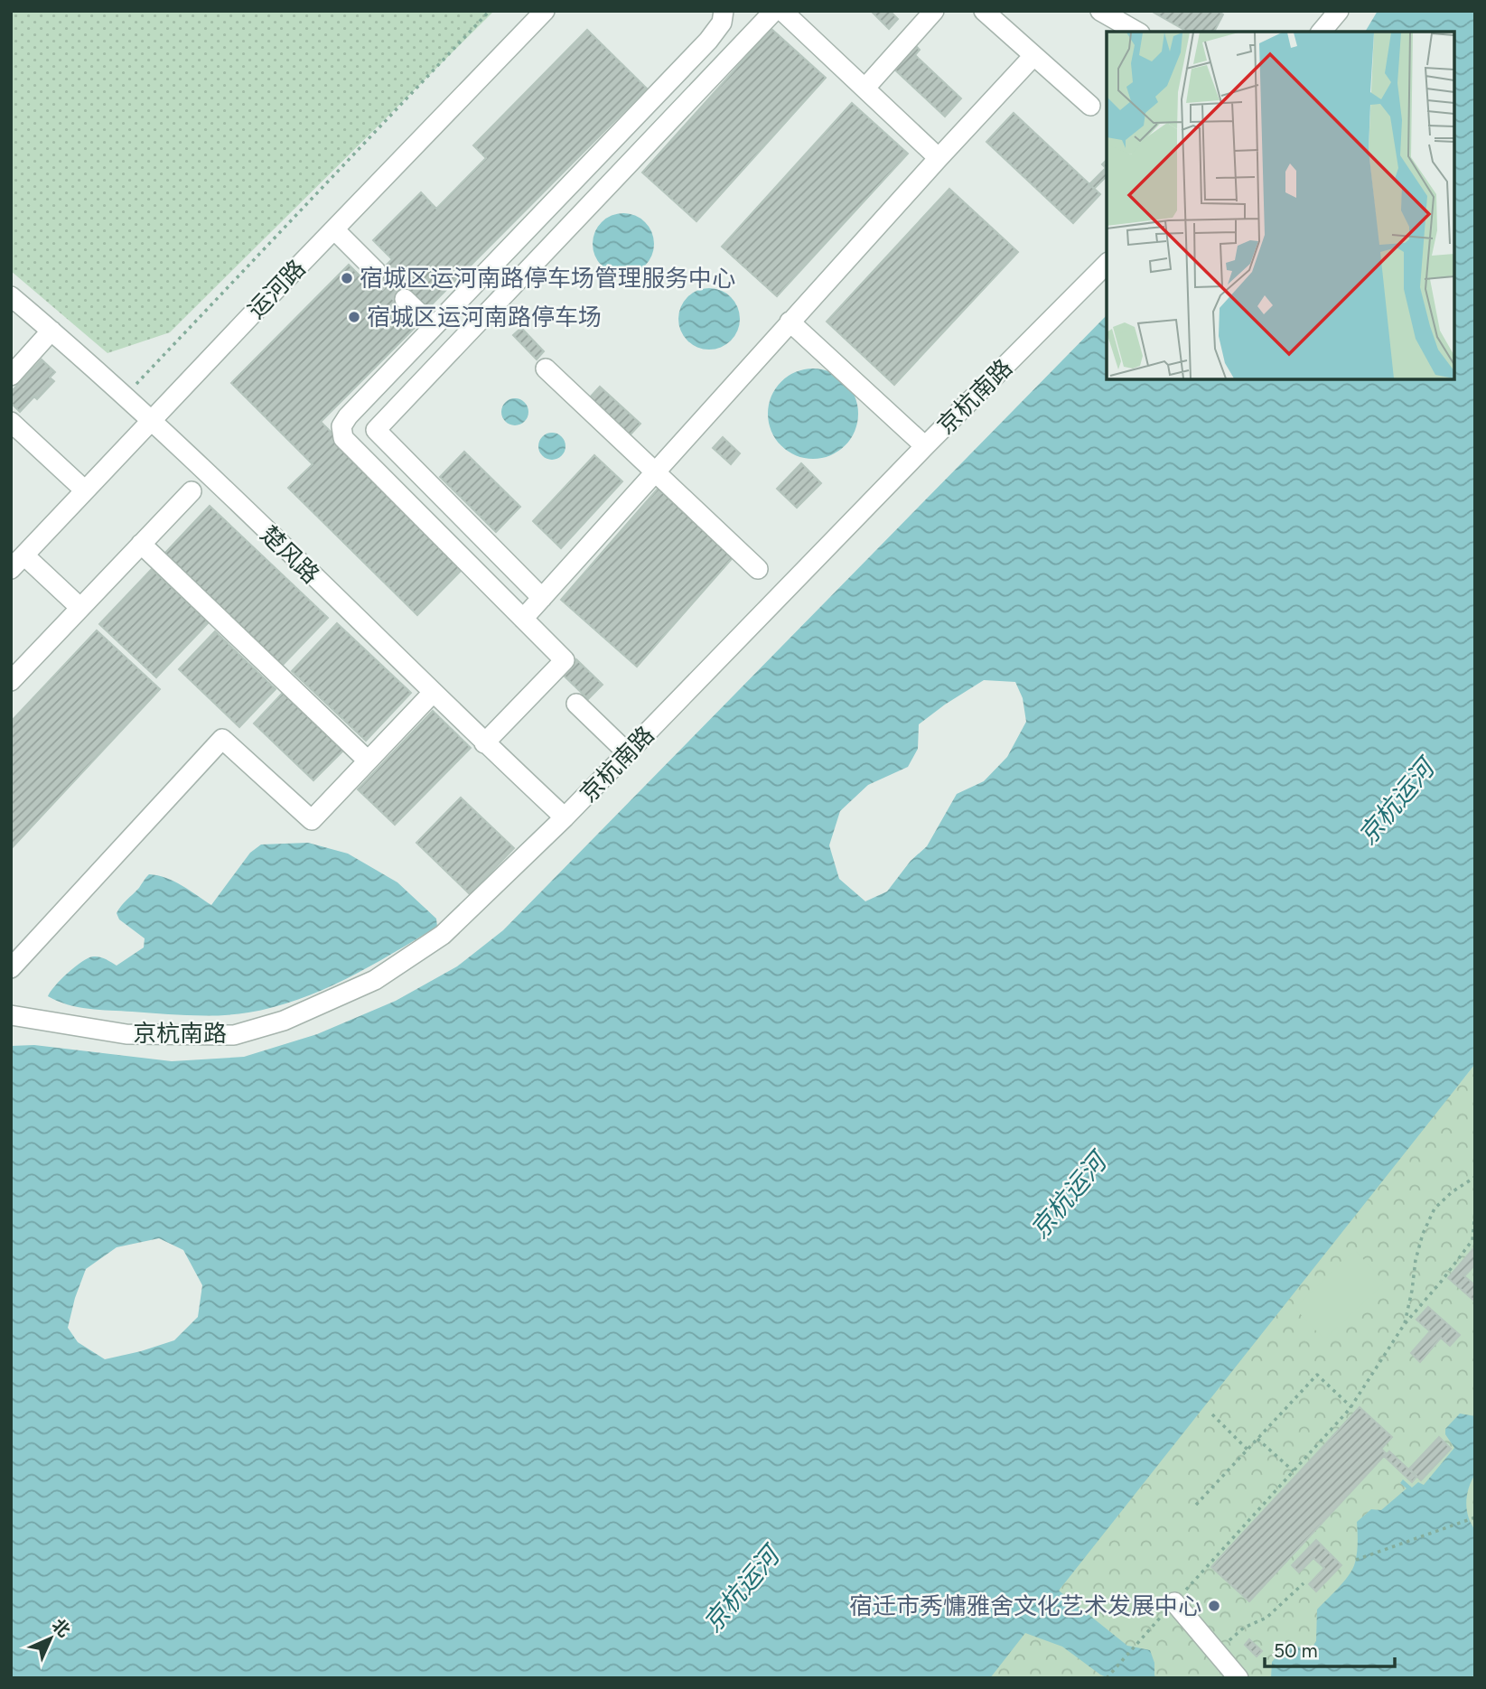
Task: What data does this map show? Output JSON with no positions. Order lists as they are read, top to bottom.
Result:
{
  "streets": {
    "street": ["运河路", "京杭南路", "楚风路"]
  },
  "crossings": [
    ["运河路", "楚风路"],
    ["京杭南路", "楚风路"]
  ],
  "water": ["京杭运河"],
  "places": ["宿城区运河南路停车场管理服务中心", "宿城区运河南路停车场", "宿迁市秀慵雅舍文化艺术发展中心"],
  "scale_bar": "50 m",
  "north": "top right"
}
